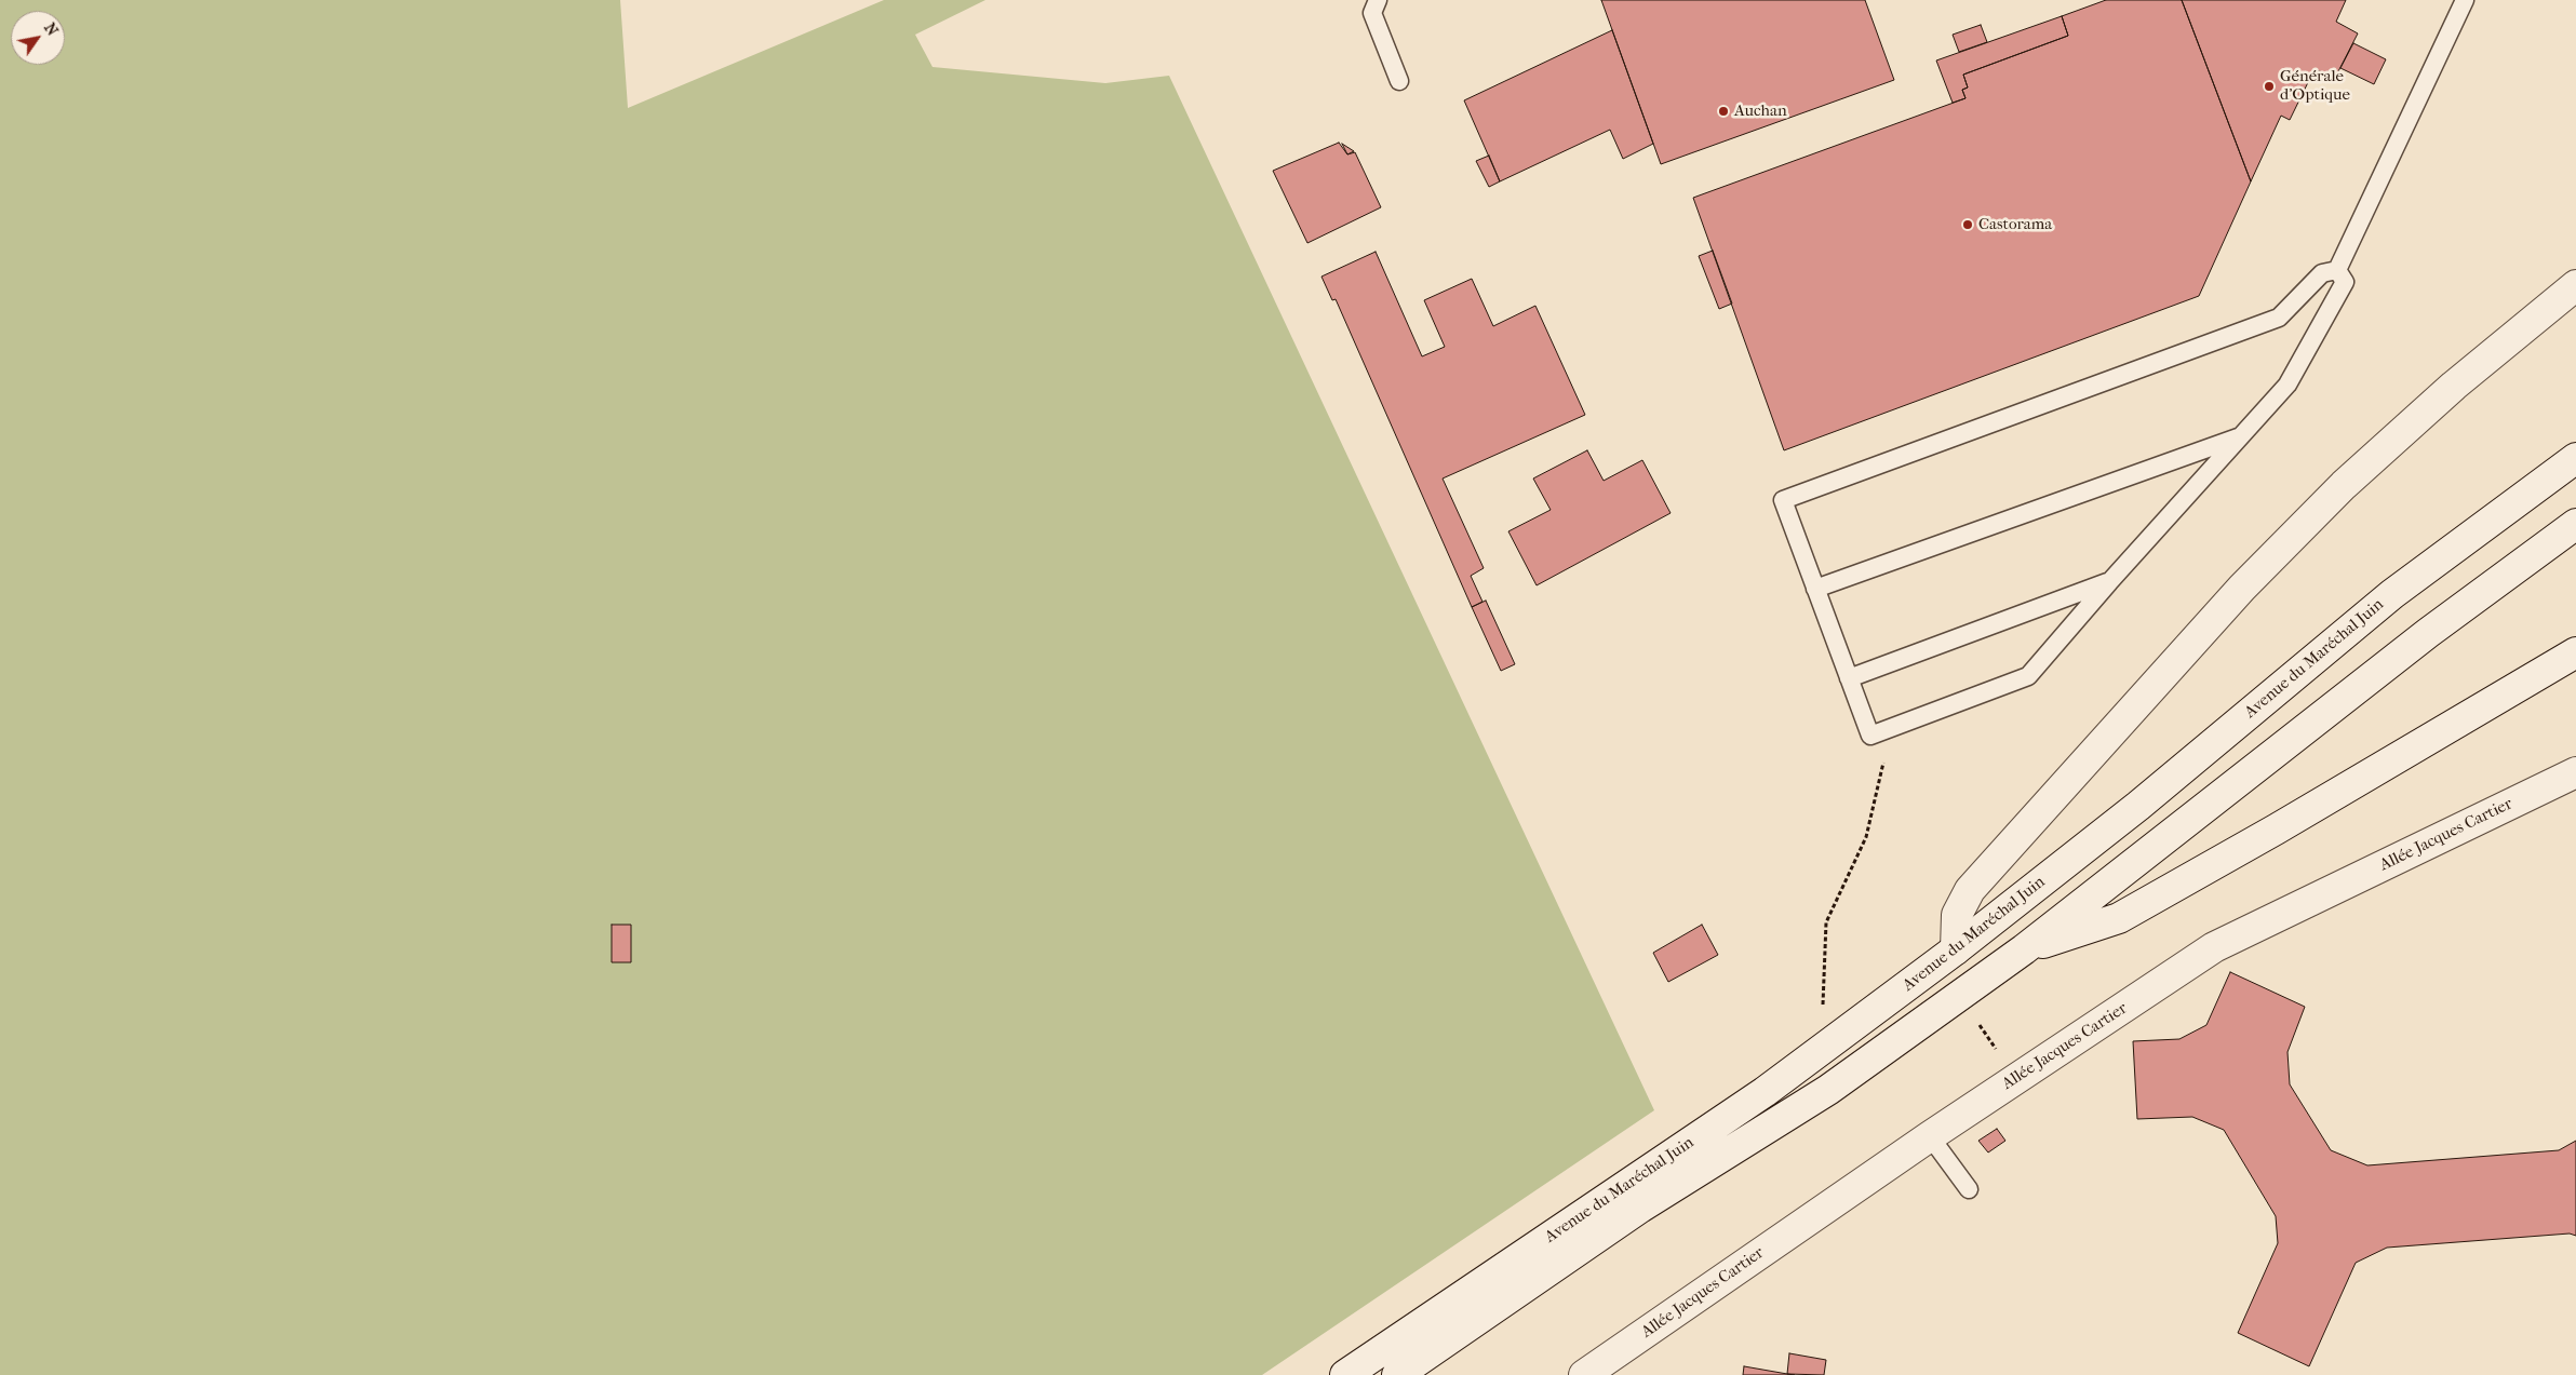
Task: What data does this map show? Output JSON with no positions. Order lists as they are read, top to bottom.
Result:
{
  "streets": {
    "main road": ["Avenue du Maréchal Juin", "Allée Jacques Cartier"]
  },
  "places": ["Générale d'Optique", "Auchan", "Castorama"],
  "north": "top right"
}
